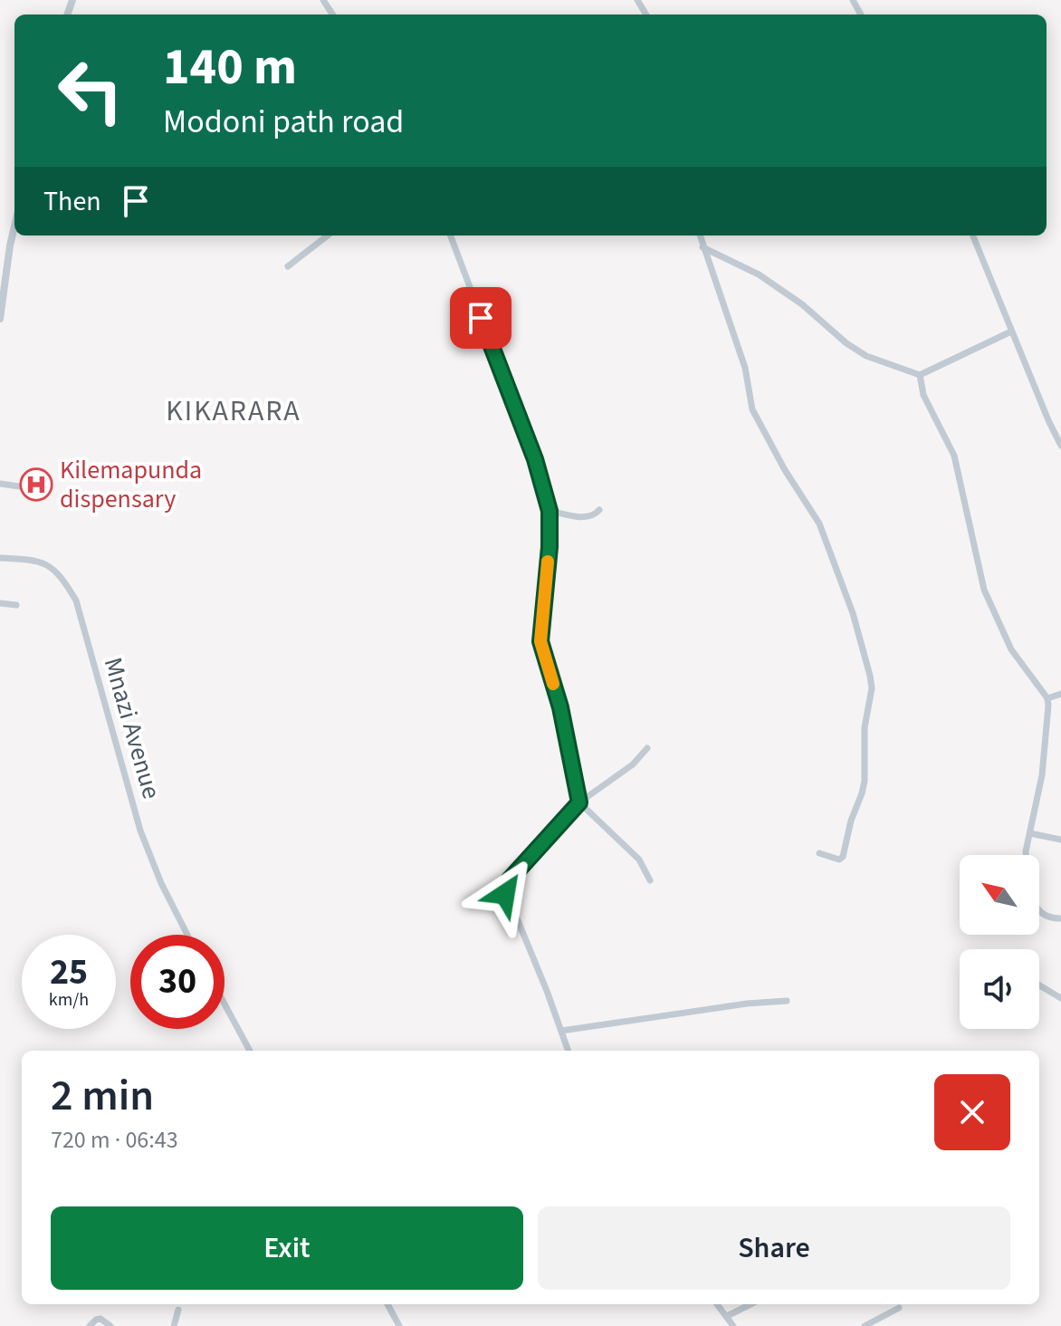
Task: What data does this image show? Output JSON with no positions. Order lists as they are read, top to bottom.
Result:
{
  "streets": {
    "street": ["Mnazi Avenue"]
  },
  "districts": ["KIKARARA"],
  "places": {
    "hospital": ["Kilemapunda dispensary"]
  },
  "north": "top left",
  "page": {
    "turn": ["140 m", "Modoni path road"],
    "then": "Then",
    "speed": "25 km/h",
    "limit": "30",
    "heading": ["2 min", "720 m · 06:43"],
    "buttons": ["Exit", "Share"]
  }
}
